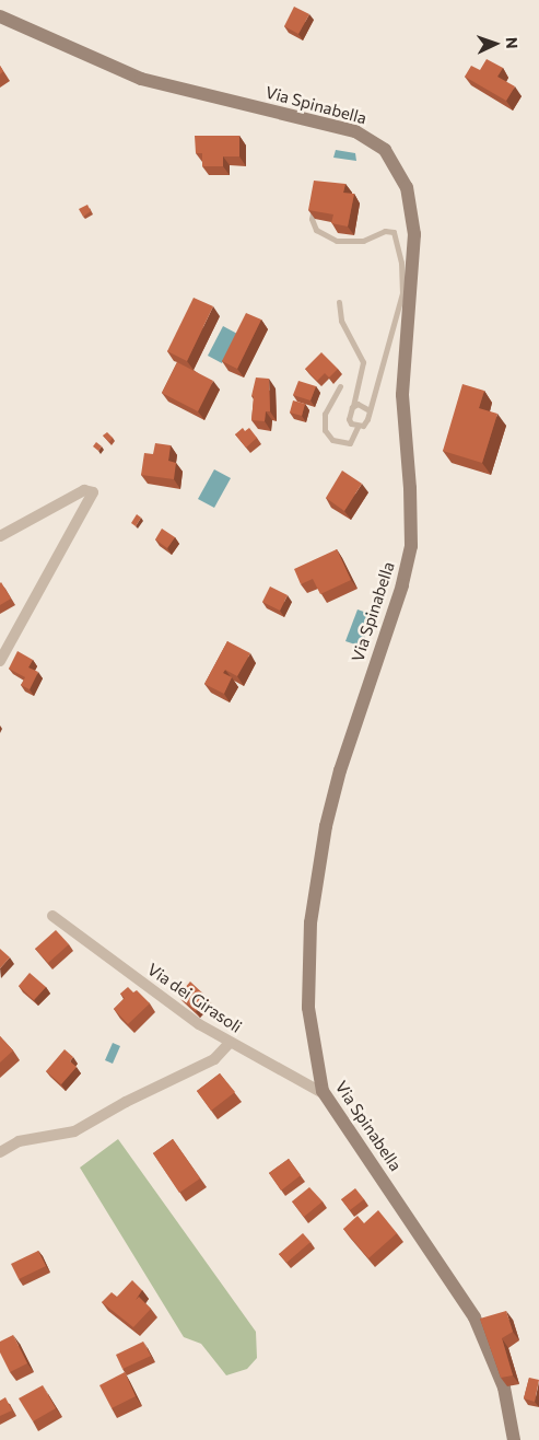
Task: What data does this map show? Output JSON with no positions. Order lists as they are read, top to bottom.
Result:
{
  "streets": {
    "street": ["Via Spinabella", "Via dei Girasoli"]
  },
  "crossings": [
    ["Via Spinabella", "Via dei Girasoli"]
  ],
  "north": "right"
}
